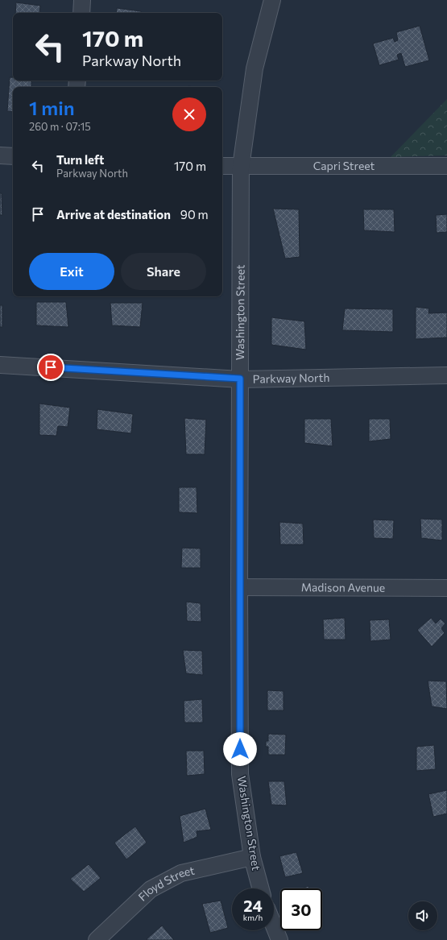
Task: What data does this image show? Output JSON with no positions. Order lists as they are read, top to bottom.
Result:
{
  "streets": {
    "street": [
      "Capri Street",
      "Washington Street",
      "Parkway North",
      "Madison Avenue",
      "Floyd Street"
    ]
  },
  "crossings": [
    ["Capri Street", "Washington Street"],
    ["Washington Street", "Parkway North"],
    ["Washington Street", "Madison Avenue"],
    ["Washington Street", "Floyd Street"]
  ],
  "page": {
    "turn": ["170 m", "Parkway North"],
    "heading": ["1 min", "260 m · 07:15"],
    "list": [
      {
        "name": "Turn left",
        "note": "Parkway North",
        "value": "170 m"
      },
      {
        "name": "Arrive at destination",
        "value": "90 m"
      }
    ],
    "buttons": ["Exit", "Share"],
    "speed": "24 km/h",
    "limit": "30"
  }
}
